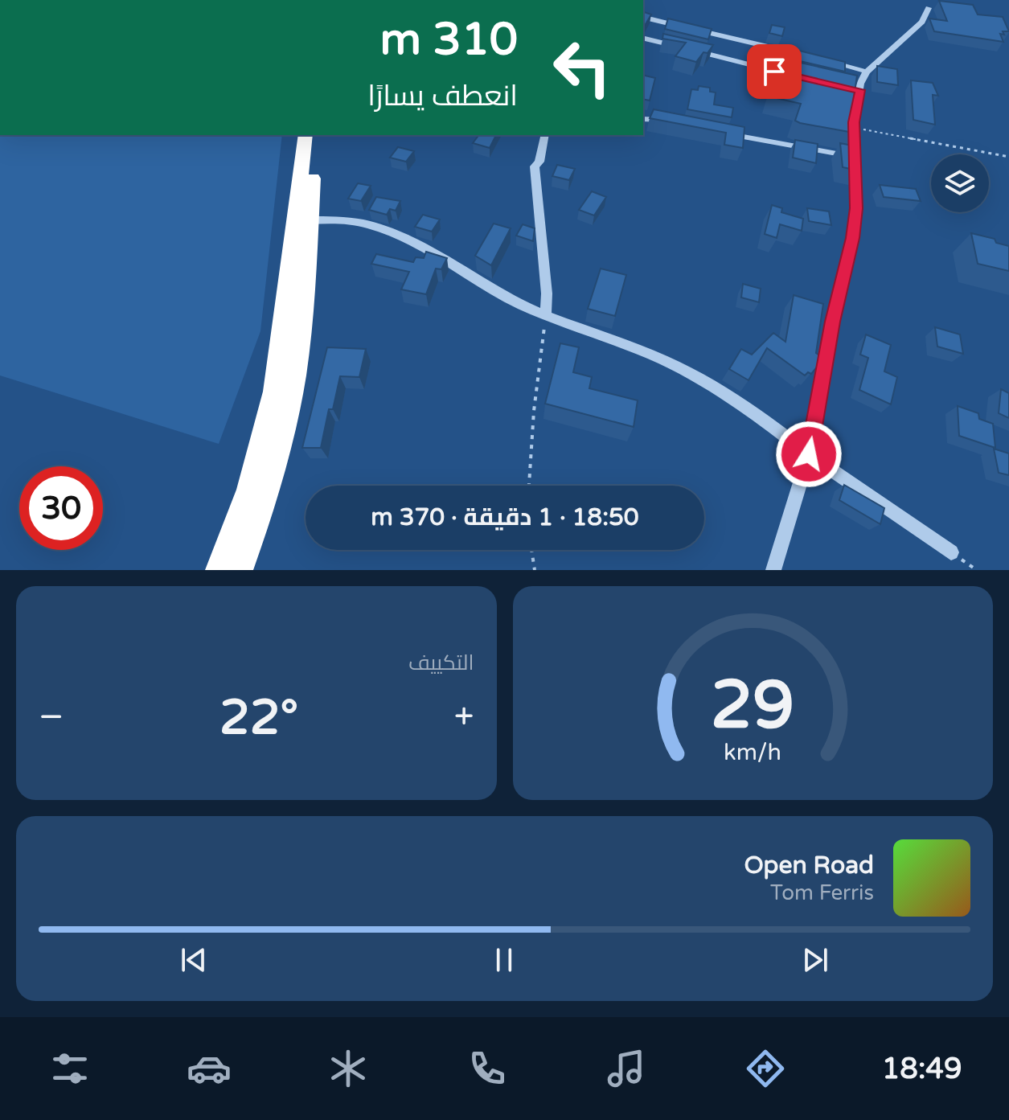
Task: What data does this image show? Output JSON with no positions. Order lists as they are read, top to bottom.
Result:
{
  "page": {
    "turn": ["310 m", "انعطف يسارًا"],
    "limit": "30",
    "trip": "18:50 · 1 دقيقة · 370 m",
    "tile": "التكييف",
    "heat": ["−", "22°", "+"],
    "song": ["Open Road", "Tom Ferris"],
    "tabs": "18:49",
    "gauge": ["29", "km/h"]
  }
}
